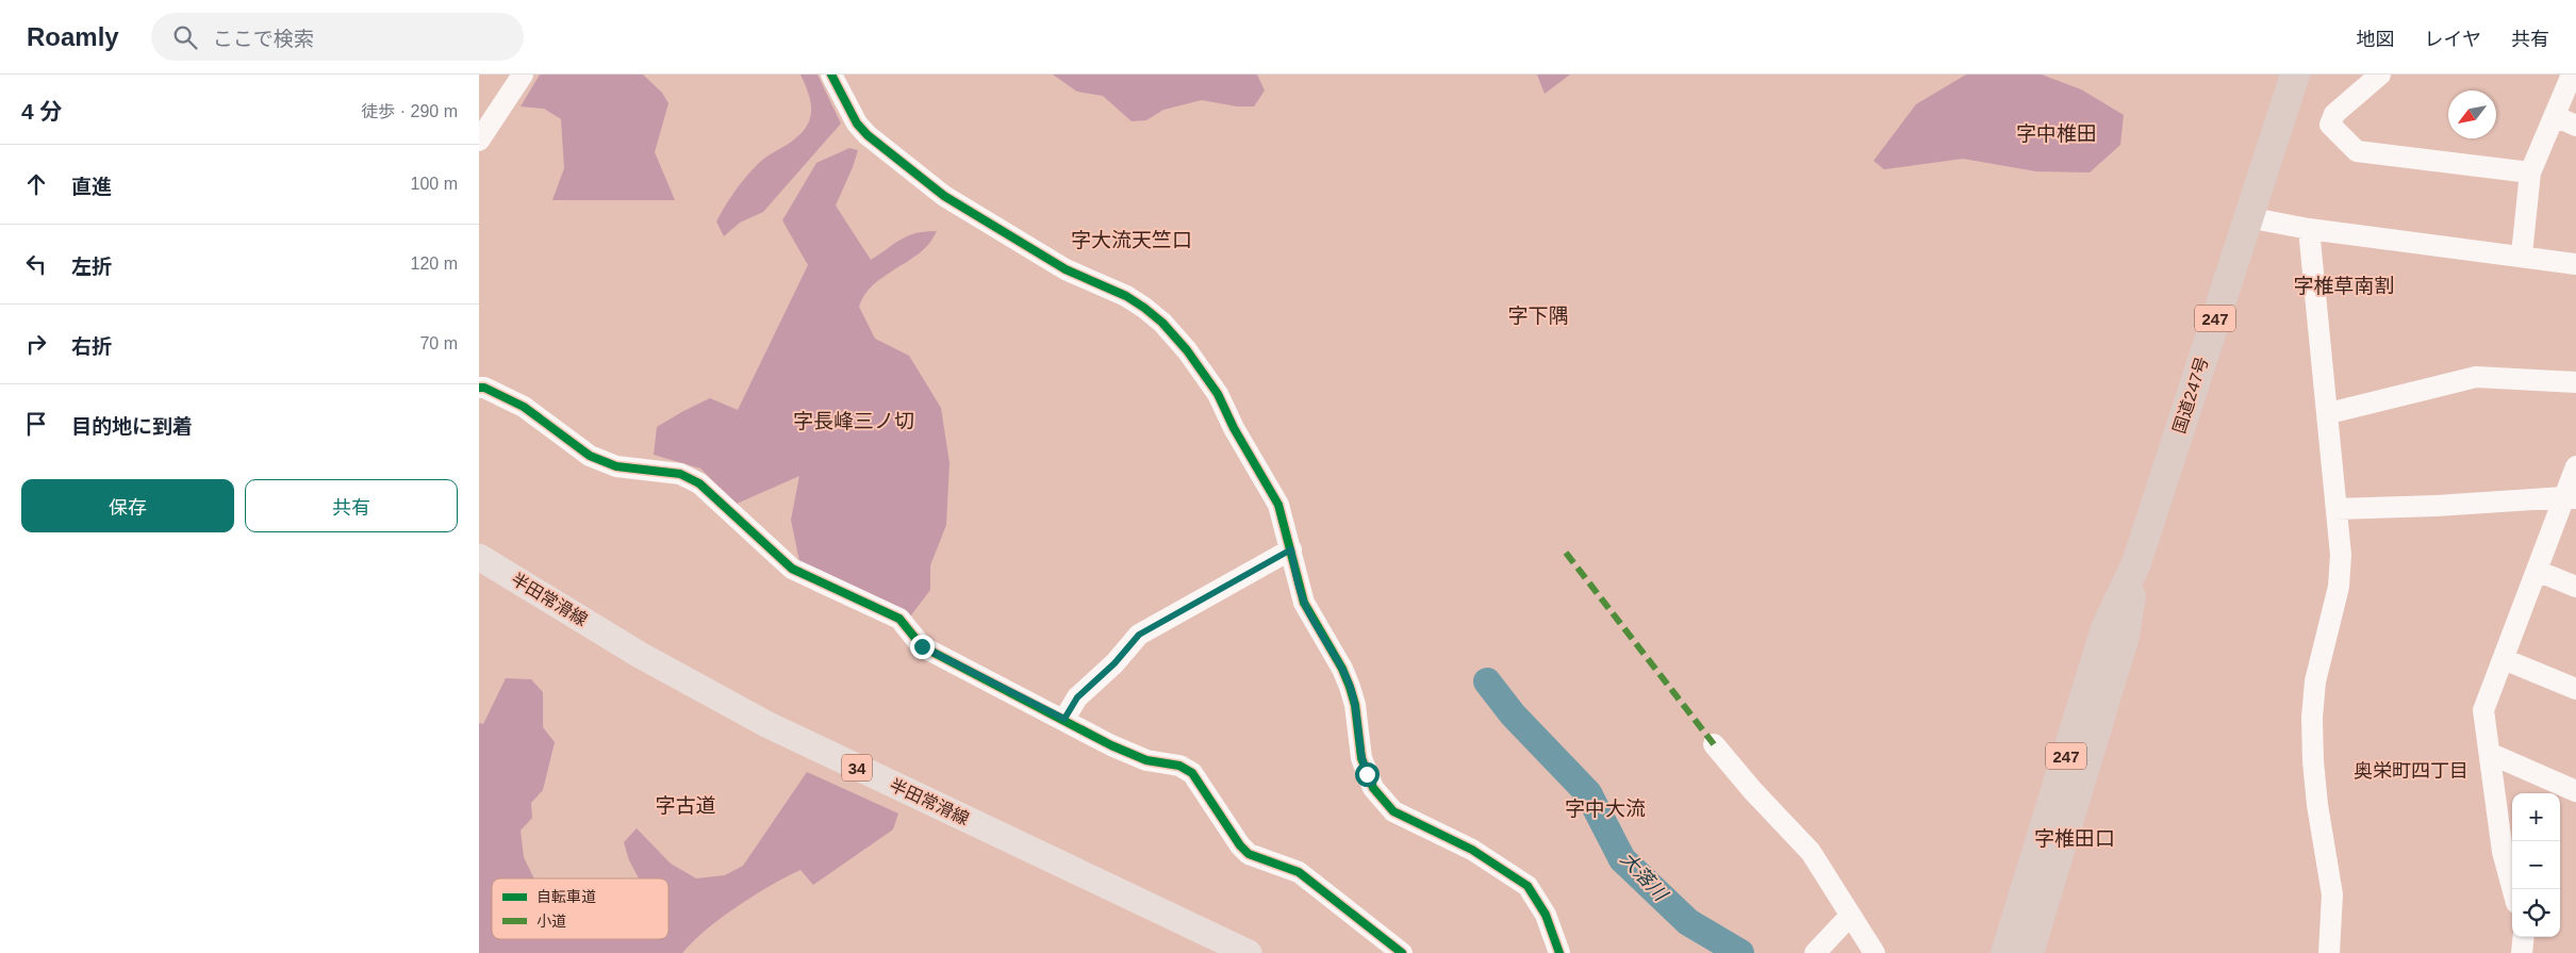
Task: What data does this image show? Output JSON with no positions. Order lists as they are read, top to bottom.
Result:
{
  "streets": {
    "highway": ["247", "国道247号"],
    "main road": ["半田常滑線", "34"]
  },
  "districts": [
    "字中椎田",
    "字大流天竺口",
    "字椎草南割",
    "字下隅",
    "字長峰三ノ切",
    "奥栄町四丁目",
    "字古道",
    "字中大流",
    "字椎田口"
  ],
  "water": ["大落川"],
  "legend": ["自転車道", "小道"],
  "north": "bottom left",
  "page": {
    "header": "Roamly",
    "search": "ここで検索",
    "nav": ["地図", "レイヤ", "共有"],
    "heading": ["4 分", "徒歩 · 290 m"],
    "list": [
      ["直進", "100 m"],
      ["左折", "120 m"],
      ["右折", "70 m"],
      "目的地に到着"
    ],
    "buttons": ["保存", "共有"],
    "map_buttons": ["+", "−"]
  }
}
